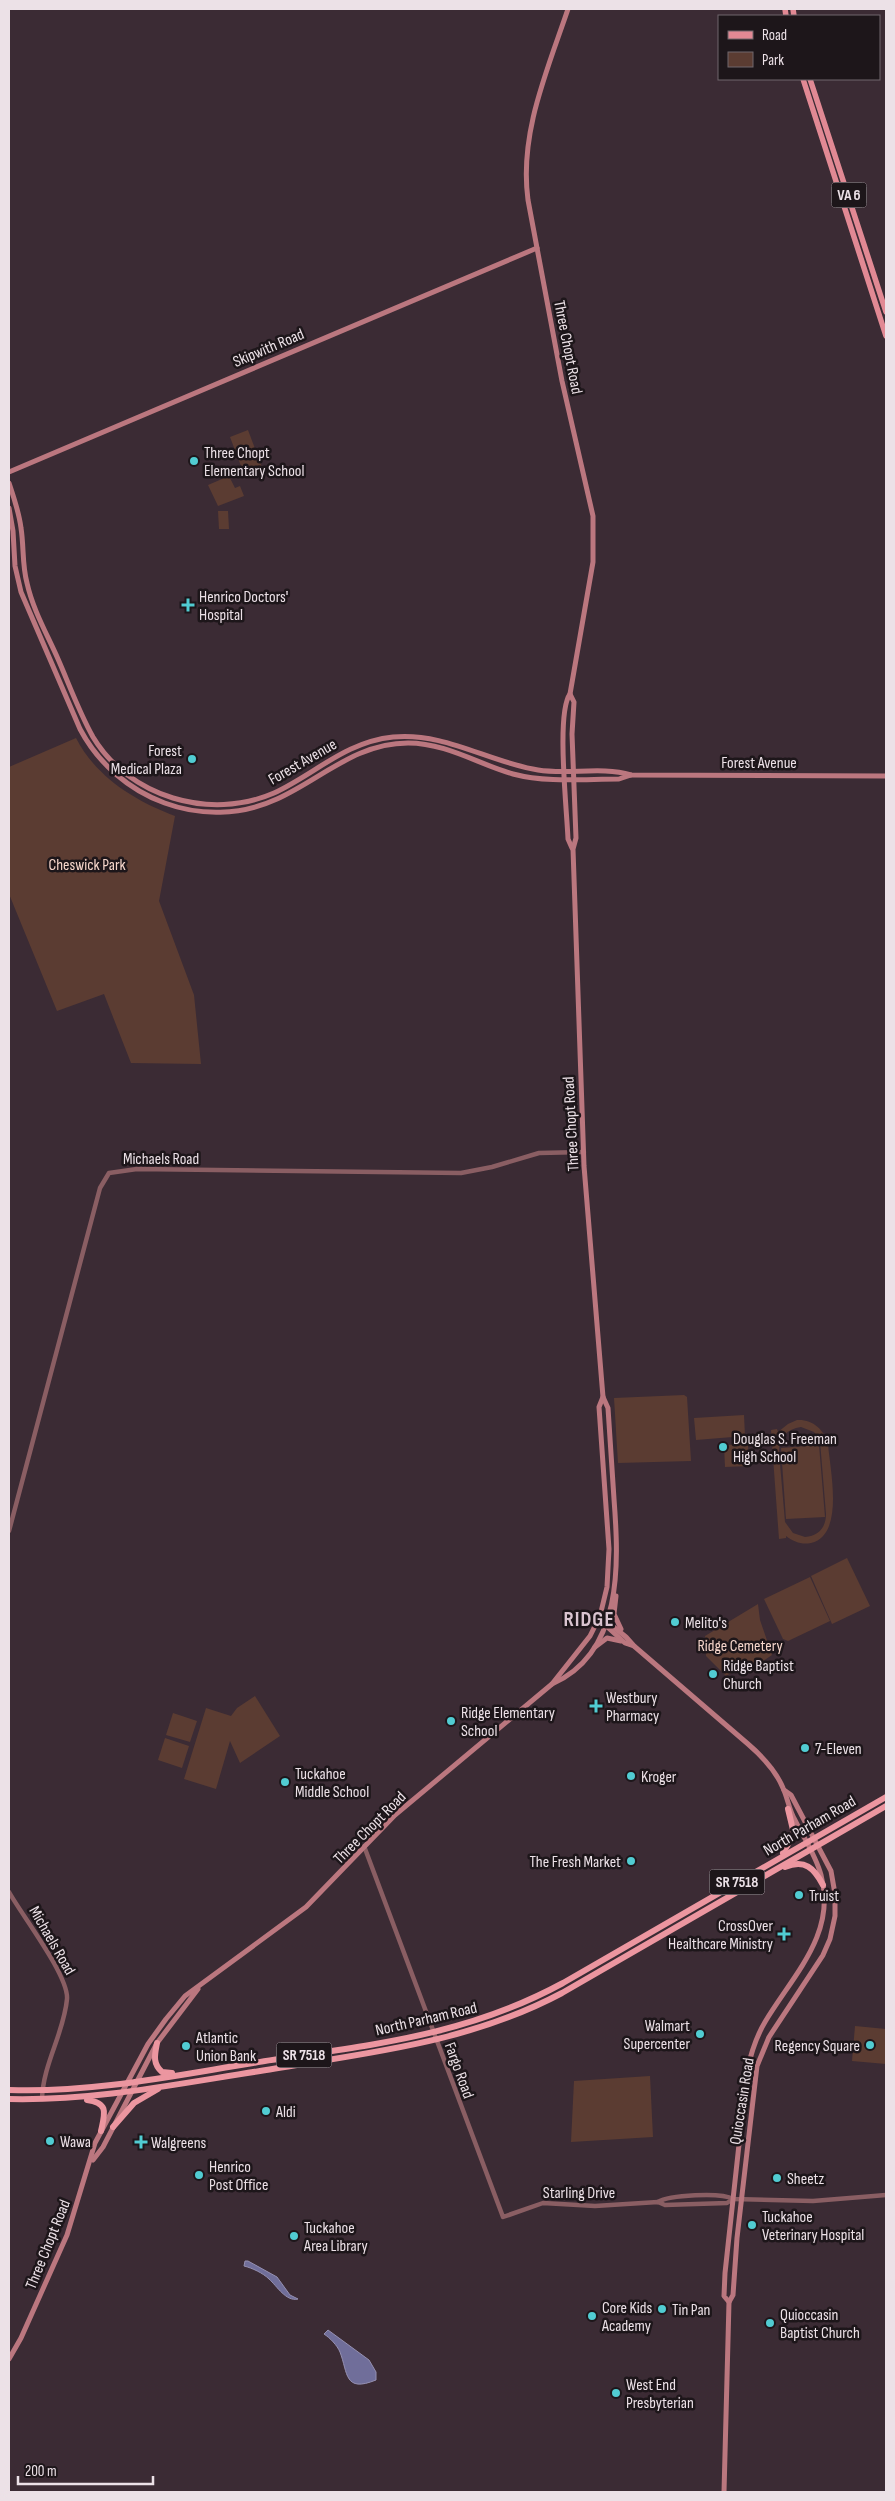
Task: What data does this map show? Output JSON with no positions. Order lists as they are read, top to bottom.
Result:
{
  "streets": {
    "highway": ["North Parham Road", "SR 7518"],
    "main road": [
      "VA 6",
      "Skipwith Road",
      "Three Chopt Road",
      "Forest Avenue",
      "Quioccasin Road"
    ],
    "street": ["Michaels Road", "Fargo Road", "Starling Drive"]
  },
  "crossings": [
    ["Skipwith Road", "Three Chopt Road"],
    ["Three Chopt Road", "Forest Avenue"],
    ["Three Chopt Road", "Michaels Road"],
    ["Three Chopt Road", "North Parham Road"],
    ["Three Chopt Road", "Fargo Road"],
    ["Michaels Road", "North Parham Road"],
    ["North Parham Road", "Fargo Road"],
    ["North Parham Road", "Quioccasin Road"],
    ["Fargo Road", "Starling Drive"],
    ["Quioccasin Road", "Starling Drive"]
  ],
  "districts": ["RIDGE"],
  "parks": ["Cheswick Park", "Ridge Cemetery"],
  "places": {
    "other": [
      "Three Chopt Elementary School",
      "Forest Medical Plaza",
      "Douglas S. Freeman High School",
      "Melito's",
      "Ridge Baptist Church",
      "Ridge Elementary School",
      "7-Eleven",
      "Kroger",
      "Tuckahoe Middle School",
      "The Fresh Market",
      "Truist",
      "Walmart Supercenter",
      "Regency Square",
      "Atlantic Union Bank",
      "Aldi",
      "Wawa",
      "Henrico Post Office",
      "Sheetz",
      "Tuckahoe Veterinary Hospital",
      "Tuckahoe Area Library",
      "Tin Pan",
      "Core Kids Academy",
      "Quioccasin Baptist Church",
      "West End Presbyterian"
    ],
    "health": [
      "Henrico Doctors' Hospital",
      "Westbury Pharmacy",
      "CrossOver Healthcare Ministry",
      "Walgreens"
    ]
  },
  "legend": ["Road", "Park"],
  "scale_bar": "200 m"
}
